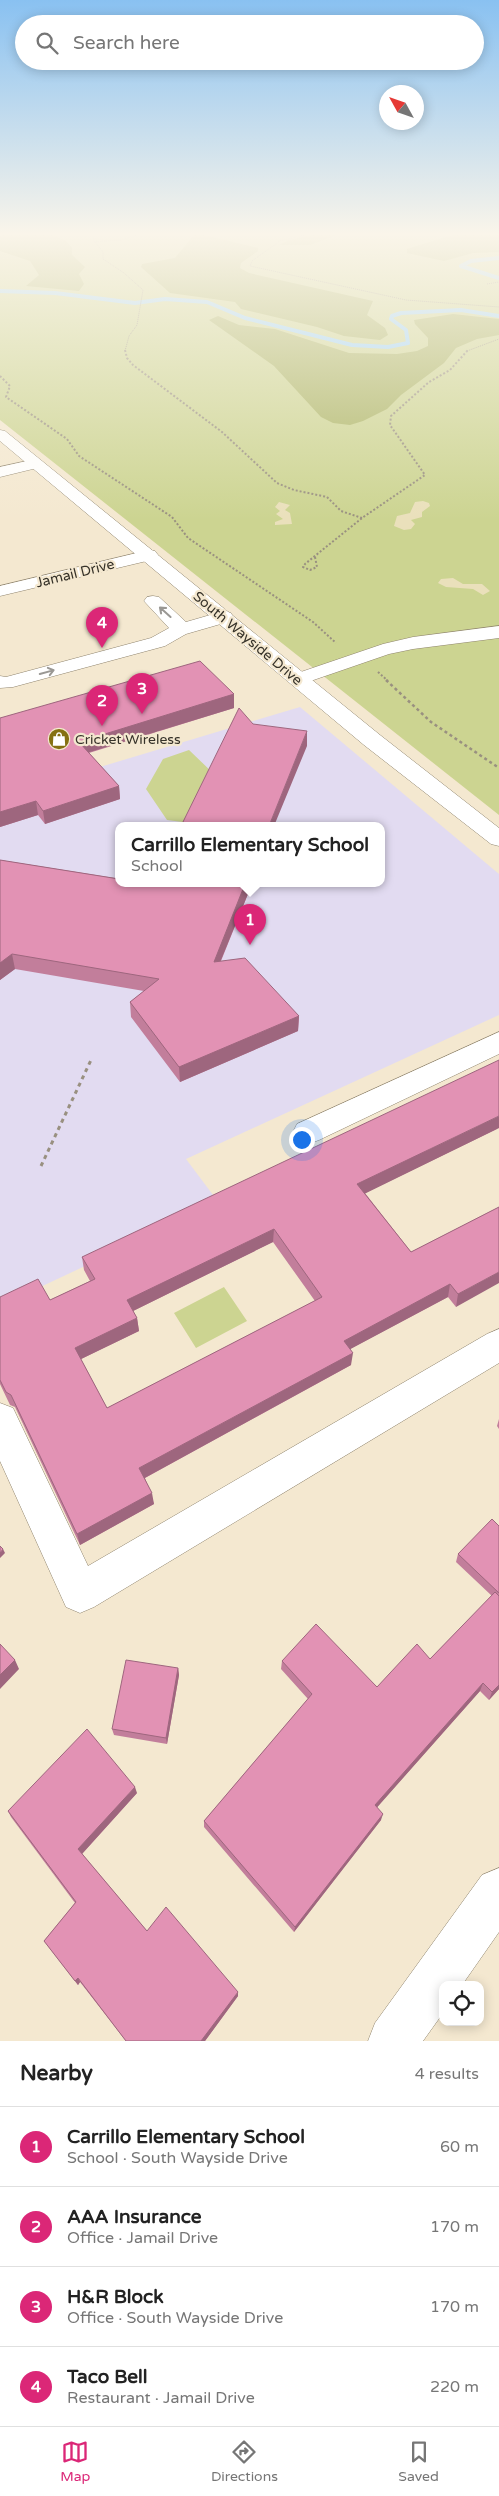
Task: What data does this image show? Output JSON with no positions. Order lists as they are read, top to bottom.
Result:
{
  "streets": {
    "main road": ["Jamail Drive", "South Wayside Drive"]
  },
  "crossings": [
    ["Jamail Drive", "South Wayside Drive"]
  ],
  "places": {
    "shop": ["Cricket Wireless"]
  },
  "north": "top left",
  "page": {
    "search": "Search here",
    "pins": [
      "4",
      "3",
      "2",
      "1"
    ],
    "popup": ["Carrillo Elementary School", "School"],
    "heading": ["Nearby", "4 results"],
    "list": [
      {
        "mark": "1",
        "name": "Carrillo Elementary School",
        "note": "School · South Wayside Drive",
        "value": "60 m"
      },
      {
        "mark": "2",
        "name": "AAA Insurance",
        "note": "Office · Jamail Drive",
        "value": "170 m"
      },
      {
        "mark": "3",
        "name": "H&R Block",
        "note": "Office · South Wayside Drive",
        "value": "170 m"
      },
      {
        "mark": "4",
        "name": "Taco Bell",
        "note": "Restaurant · Jamail Drive",
        "value": "220 m"
      }
    ],
    "nav": ["Map", "Directions", "Saved"]
  }
}
